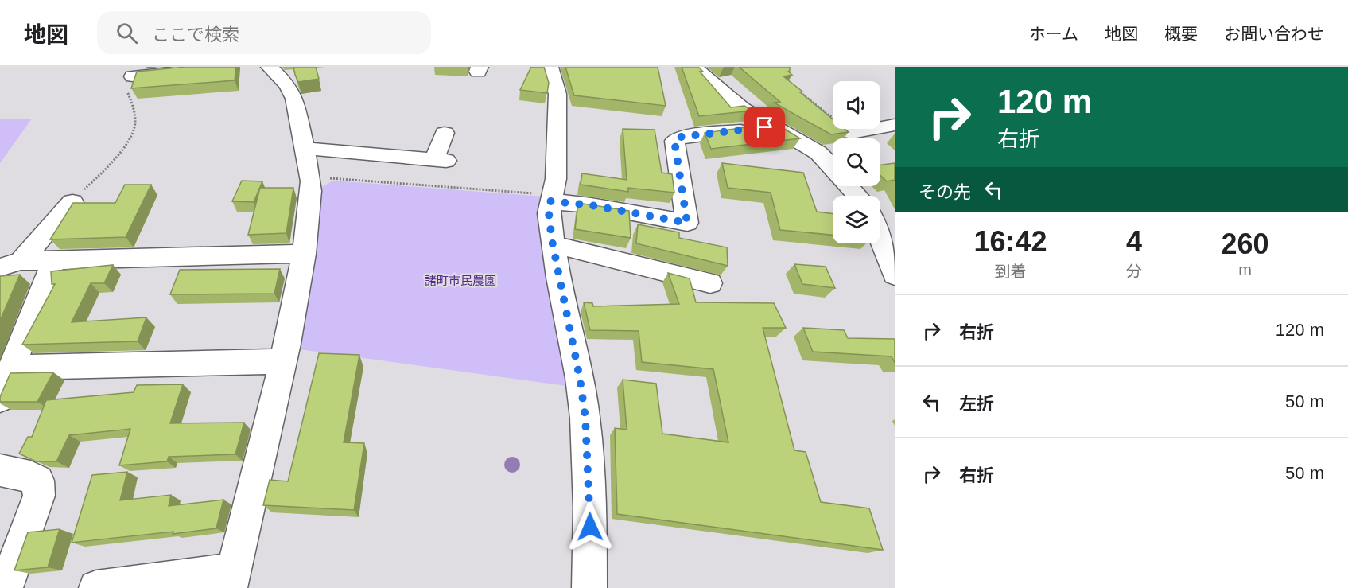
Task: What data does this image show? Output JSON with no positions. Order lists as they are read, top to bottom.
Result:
{
  "parks": ["諸町市民農園"],
  "page": {
    "header": "地図",
    "search": "ここで検索",
    "nav": [
      "ホーム",
      "地図",
      "概要",
      "お問い合わせ"
    ],
    "turn": ["120 m", "右折"],
    "then": "その先",
    "eta": [
      "16:42",
      "到着",
      "4",
      "分",
      "260",
      "m"
    ],
    "list": [
      {
        "name": "右折",
        "value": "120 m"
      },
      {
        "name": "左折",
        "value": "50 m"
      },
      {
        "name": "右折",
        "value": "50 m"
      }
    ]
  }
}
